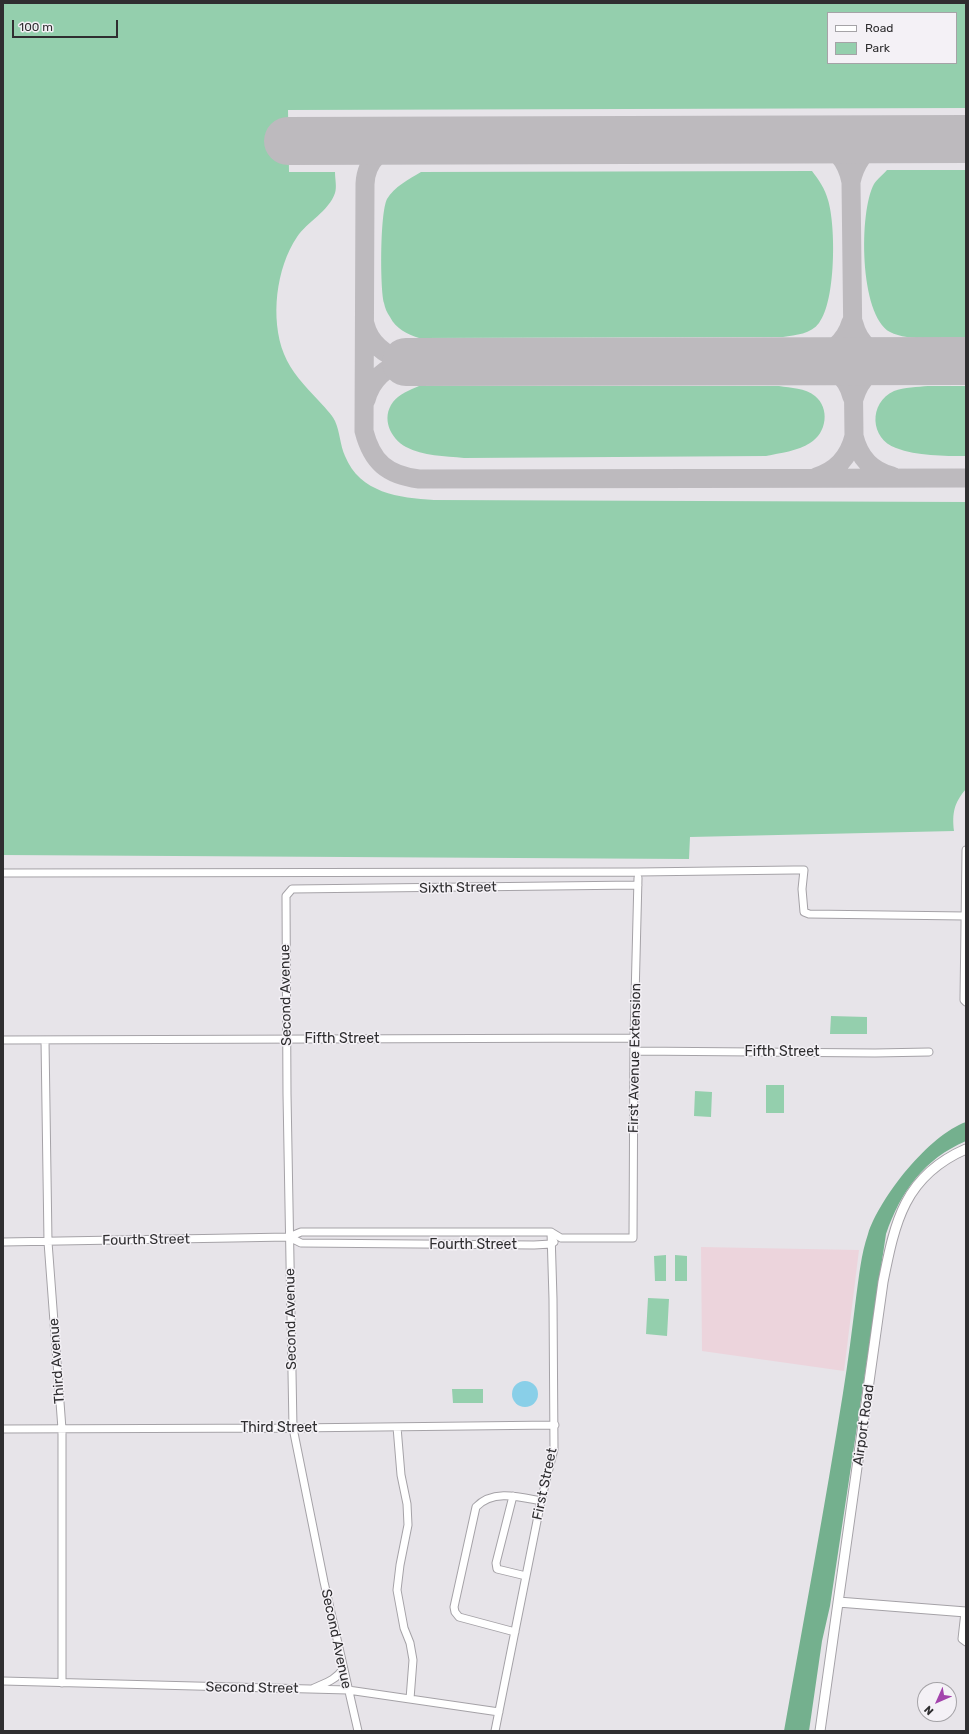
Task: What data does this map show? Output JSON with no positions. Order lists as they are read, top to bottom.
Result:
{
  "streets": {
    "street": [
      "Sixth Street",
      "Second Avenue",
      "Fifth Street",
      "First Avenue Extension",
      "Fourth Street",
      "Third Avenue",
      "Airport Road",
      "Third Street",
      "First Street",
      "Second Street"
    ]
  },
  "crossings": [
    ["Sixth Street", "Second Avenue"],
    ["Sixth Street", "First Avenue Extension"],
    ["Second Avenue", "Fifth Street"],
    ["Second Avenue", "Fourth Street"],
    ["Second Avenue", "Third Street"],
    ["Second Avenue", "Second Street"],
    ["Fifth Street", "First Avenue Extension"],
    ["Fifth Street", "Third Avenue"],
    ["First Avenue Extension", "Fourth Street"],
    ["Fourth Street", "Third Avenue"],
    ["Fourth Street", "First Street"],
    ["Third Avenue", "Third Street"],
    ["Third Avenue", "Second Street"],
    ["Third Street", "First Street"],
    ["First Street", "Second Street"]
  ],
  "legend": ["Road", "Park"],
  "scale_bar": "100 m",
  "north": "bottom left"
}
